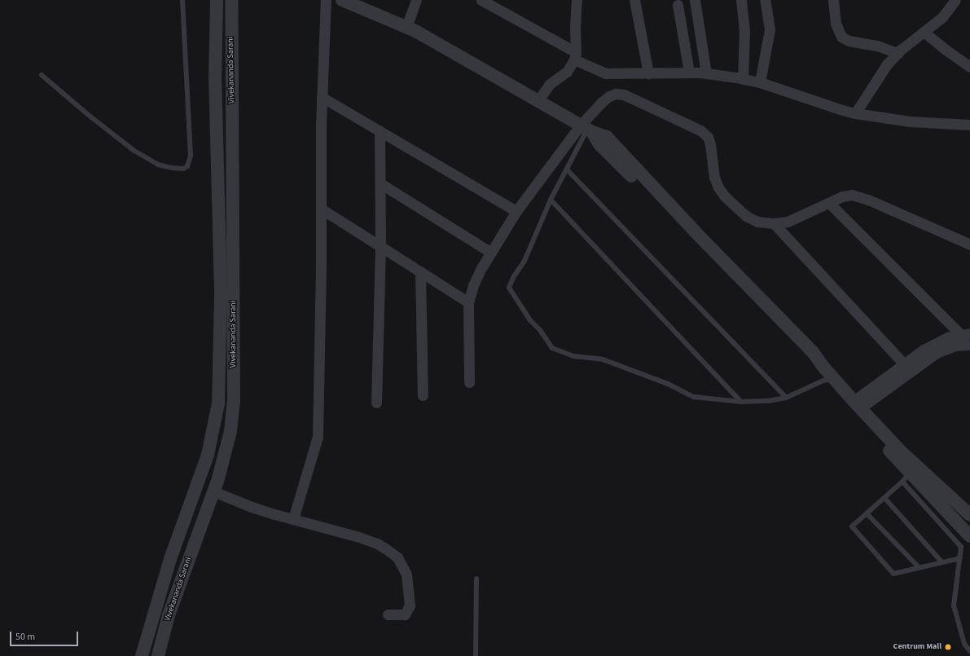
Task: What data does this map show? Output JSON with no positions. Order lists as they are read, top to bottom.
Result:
{
  "streets": {
    "street": ["Vivekananda Sarani"]
  },
  "places": ["Centrum Mall"],
  "scale_bar": "50 m"
}
